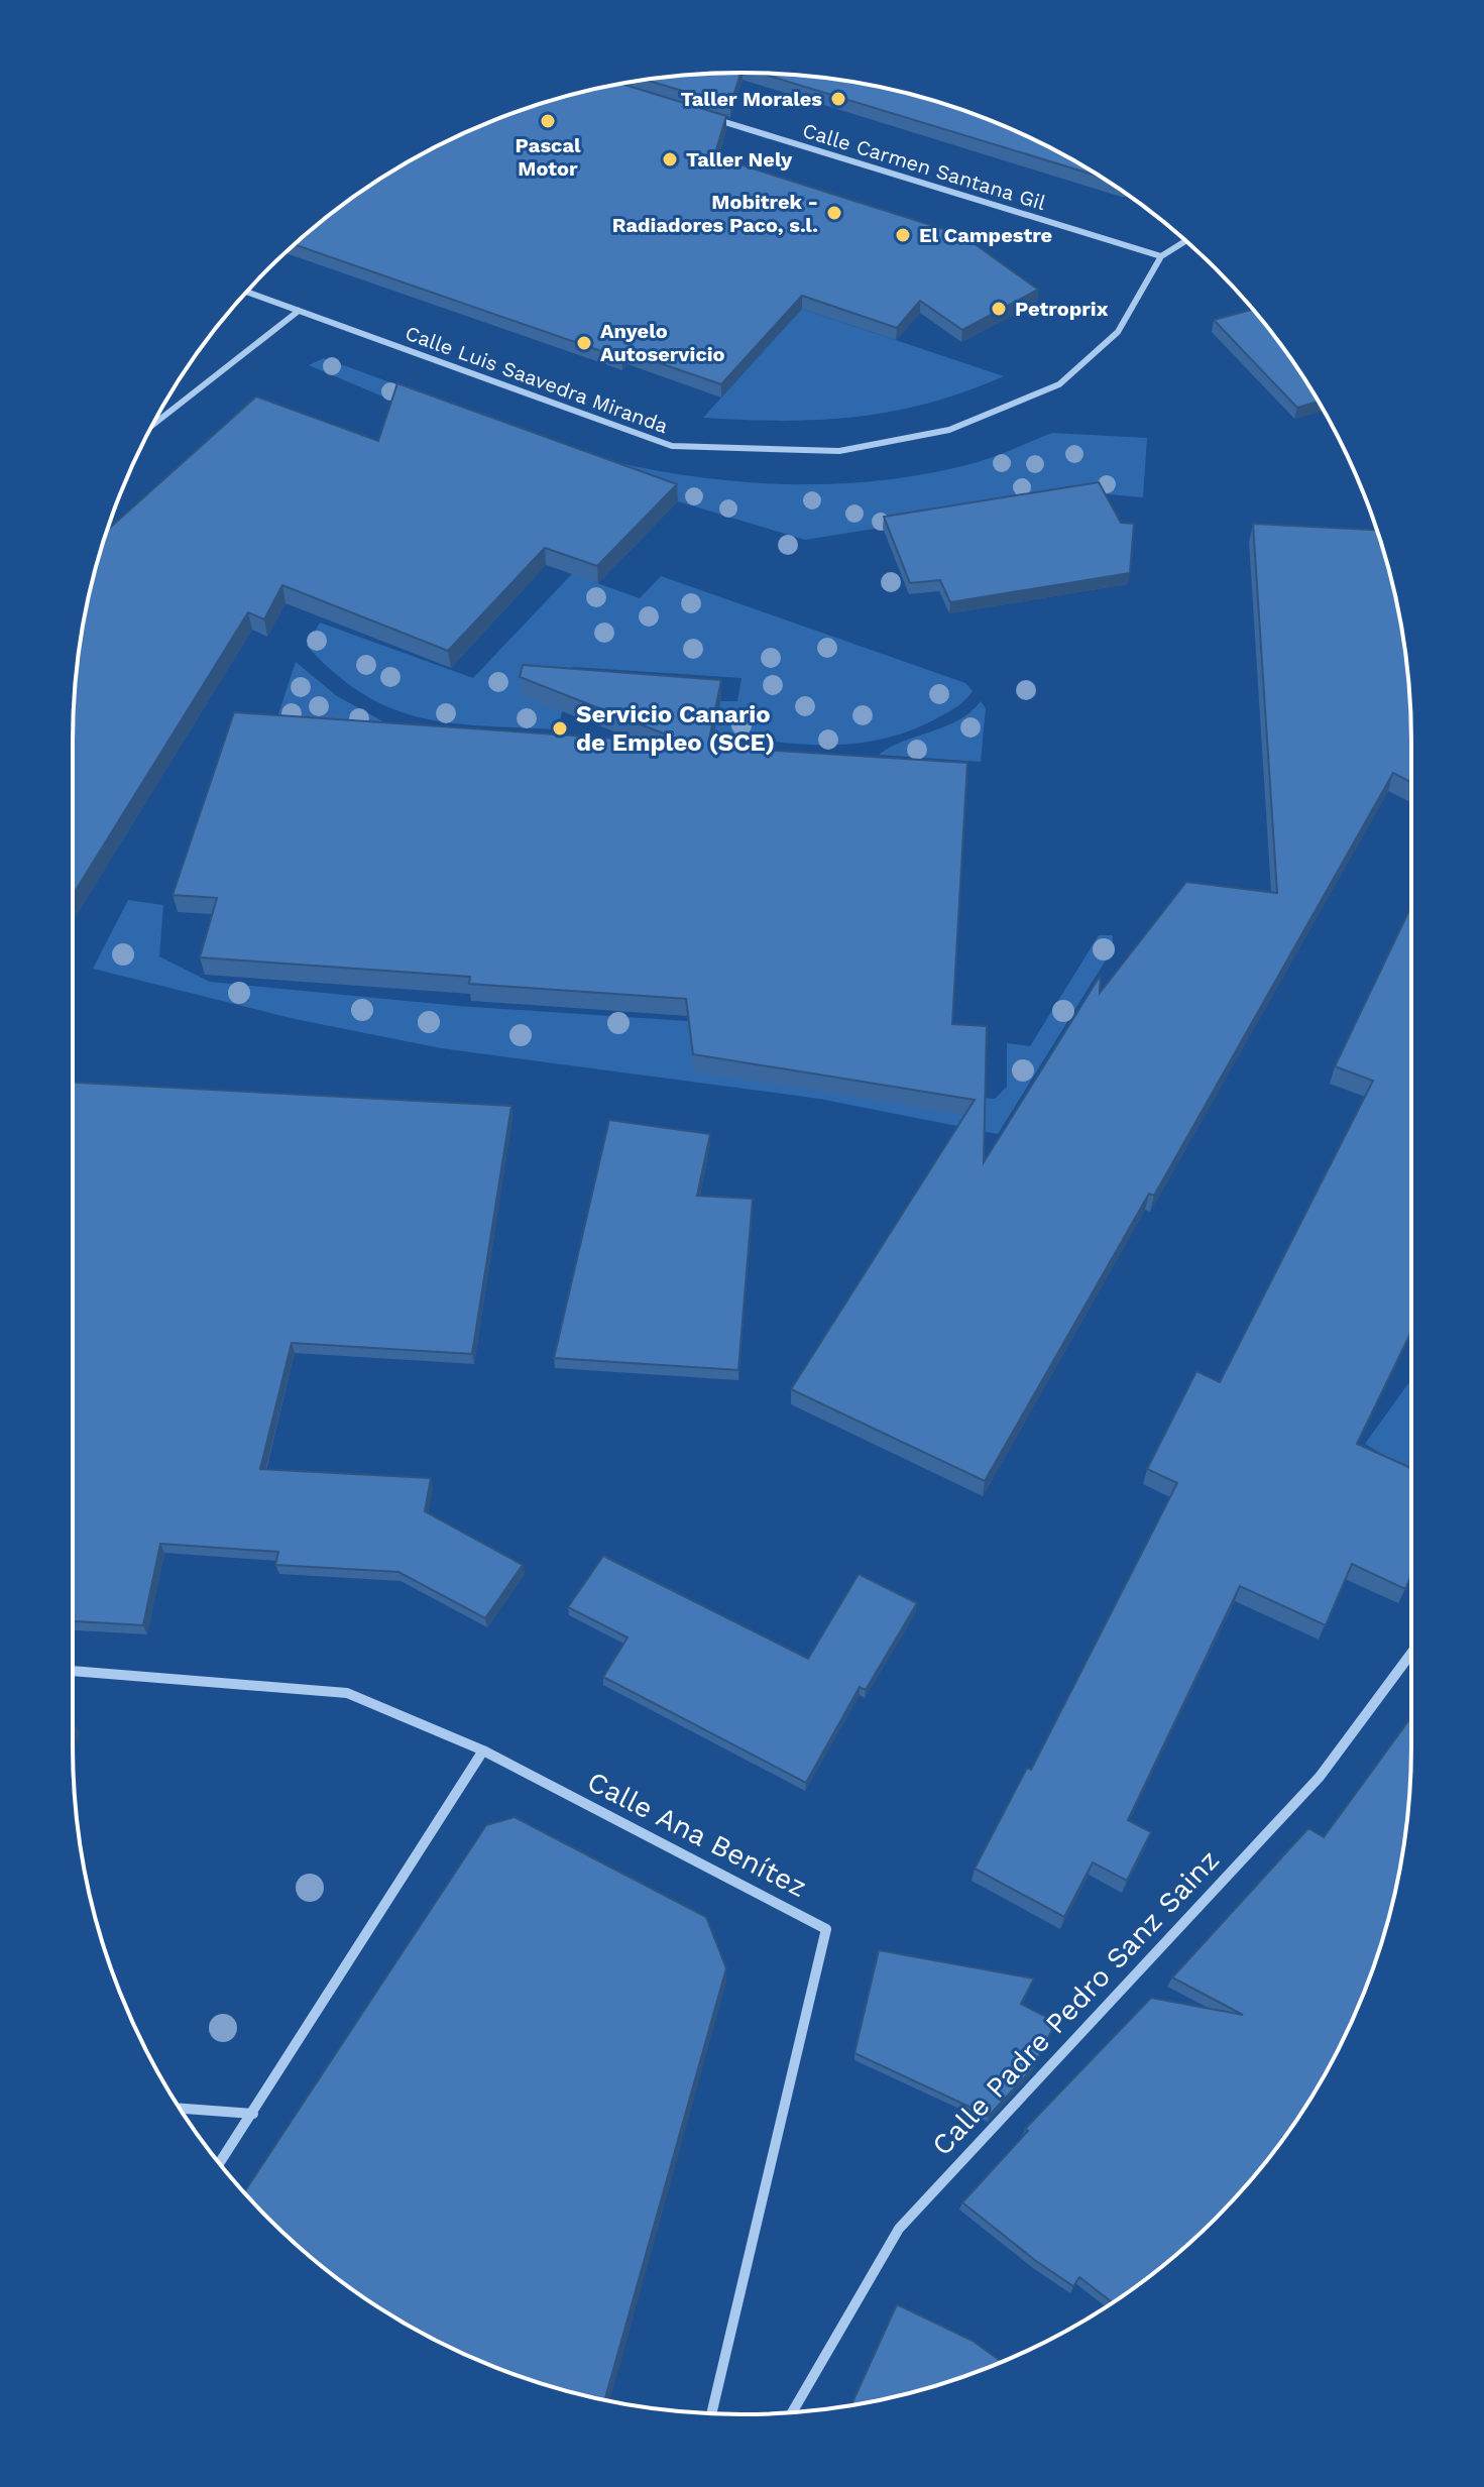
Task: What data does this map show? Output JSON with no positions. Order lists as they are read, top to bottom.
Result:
{
  "streets": {
    "street": [
      "Calle Carmen Santana Gil",
      "Calle Luis Saavedra Miranda",
      "Calle Ana Benítez",
      "Calle Padre Pedro Sanz Sainz"
    ]
  },
  "crossings": [
    ["Calle Carmen Santana Gil", "Calle Luis Saavedra Miranda"]
  ],
  "places": [
    "Taller Morales",
    "Pascal Motor",
    "Taller Nely",
    "Mobitrek - Radiadores Paco, s.l.",
    "El Campestre",
    "Petroprix",
    "Anyelo Autoservicio",
    "Servicio Canario de Empleo (SCE)"
  ]
}
